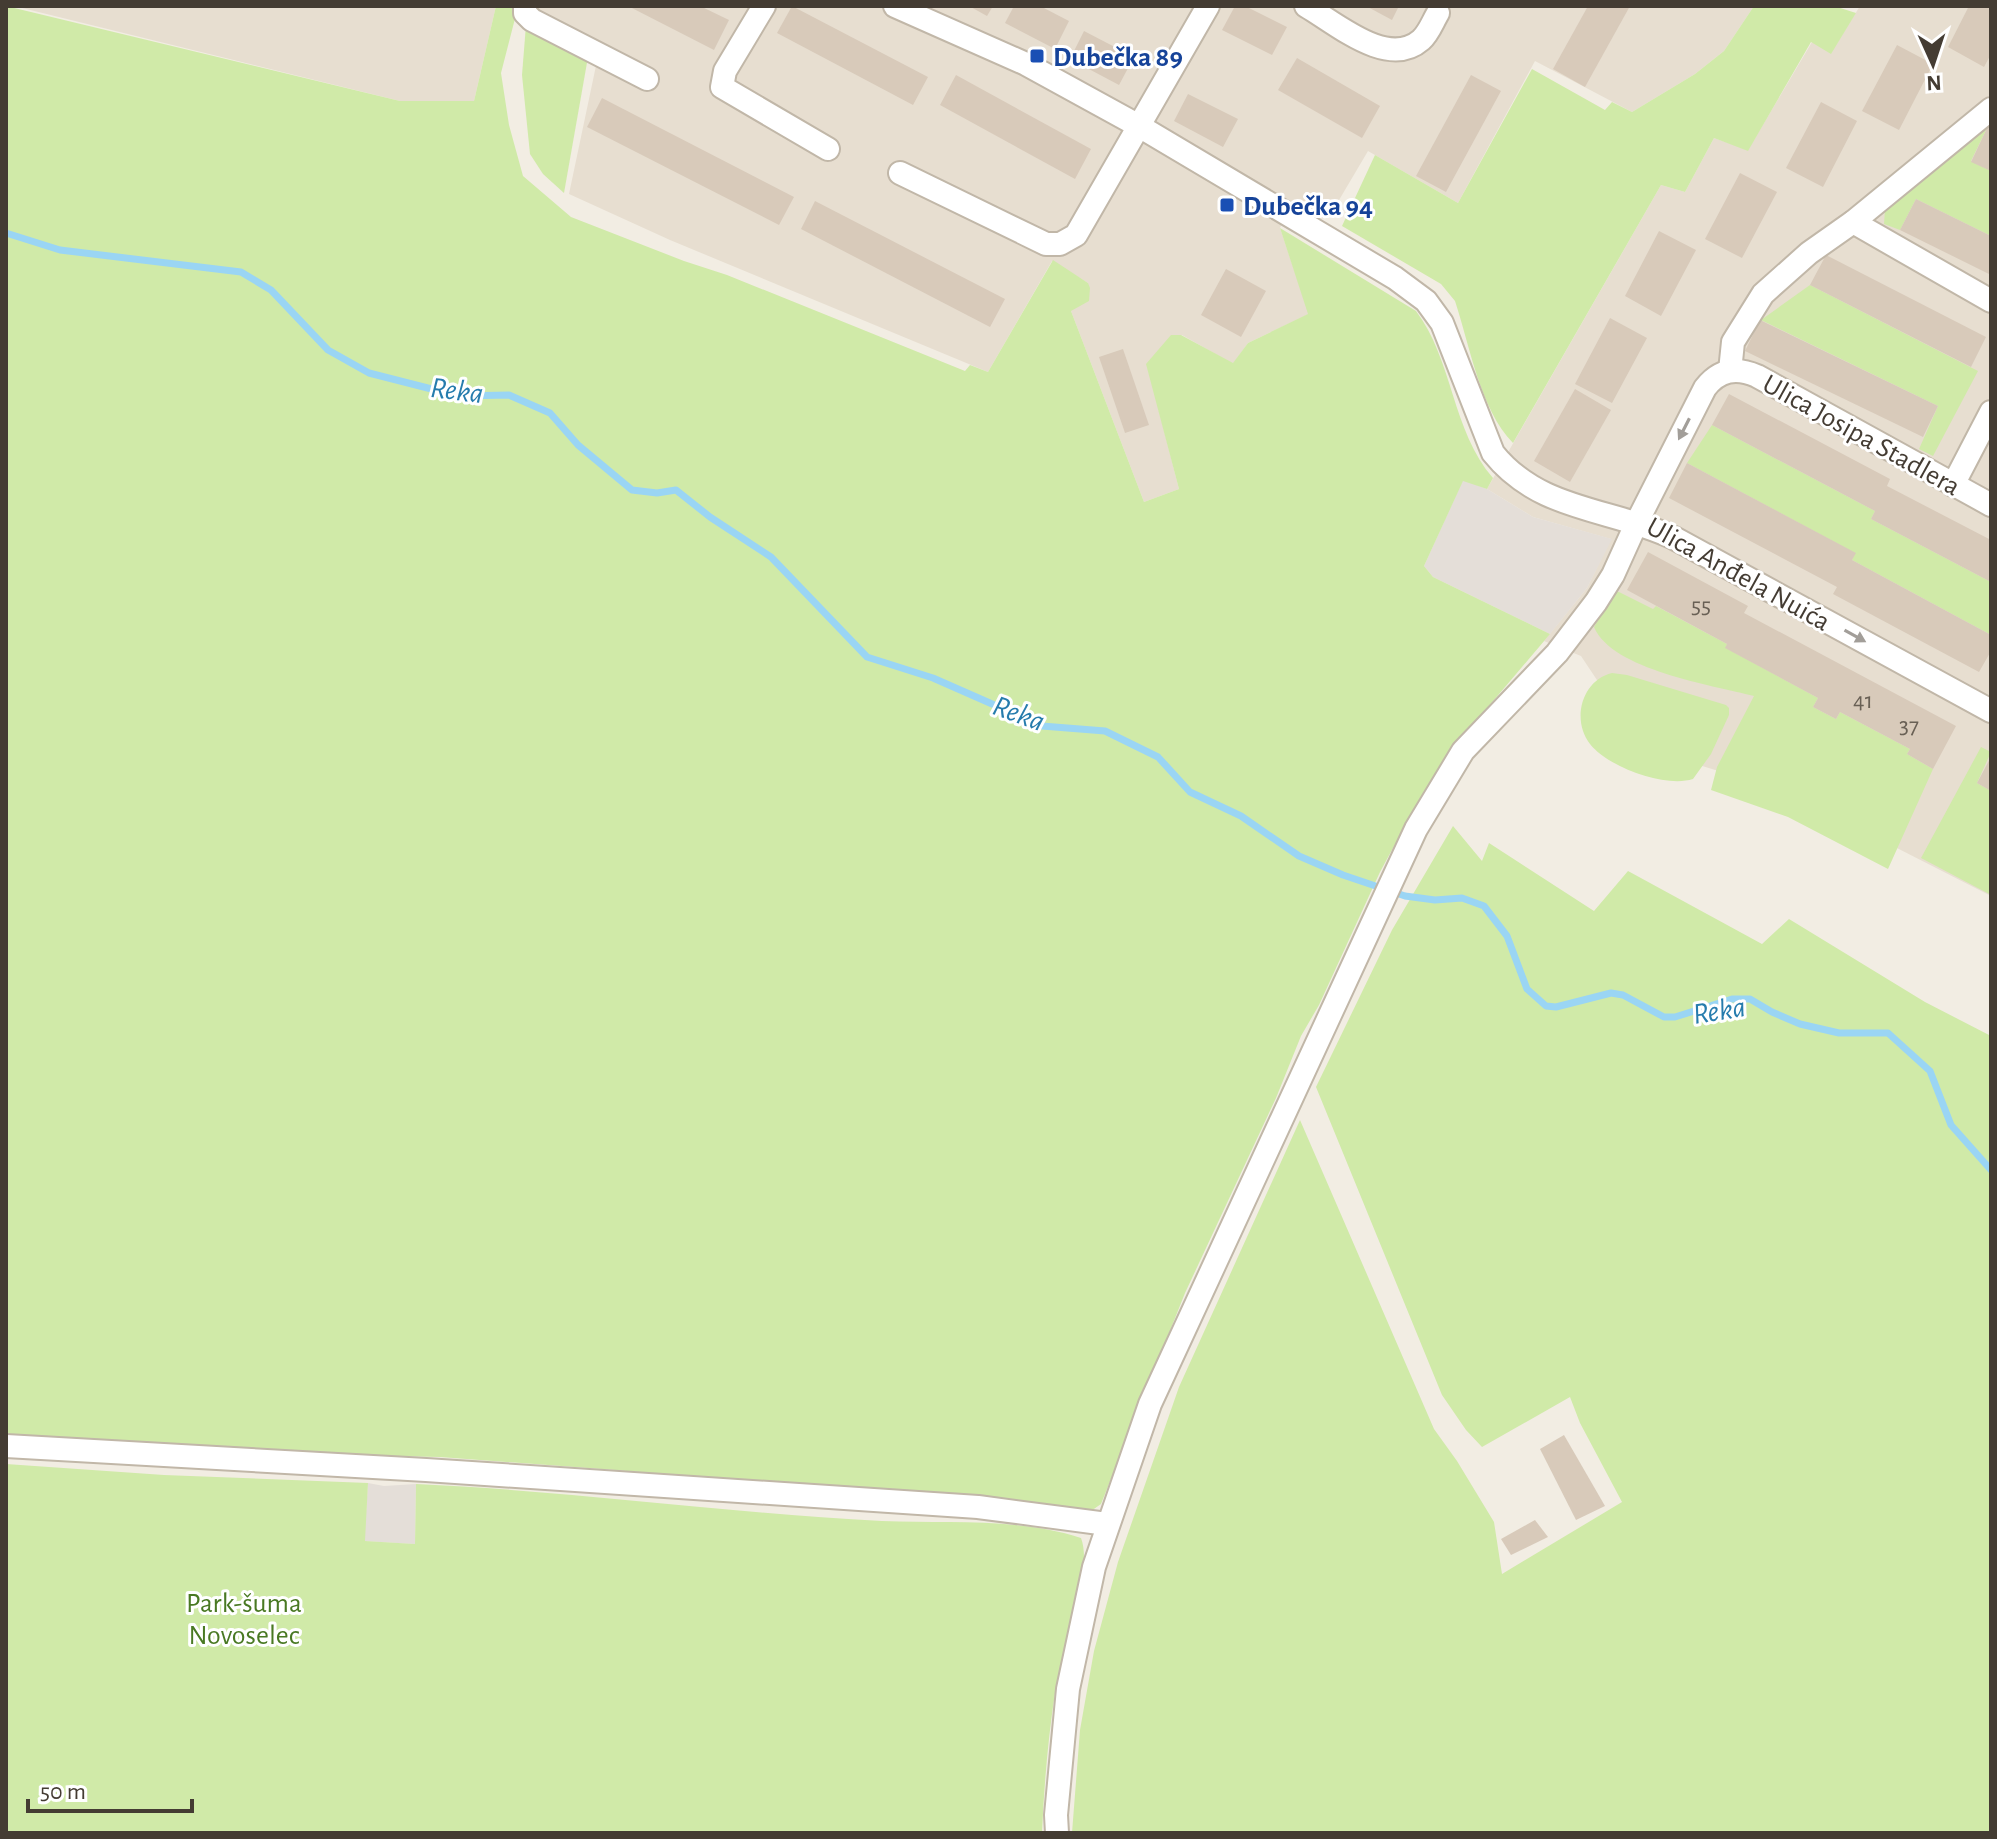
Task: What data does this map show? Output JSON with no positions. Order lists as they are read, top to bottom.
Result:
{
  "streets": {
    "street": ["Ulica Josipa Stadlera", "Ulica Anđela Nuića"]
  },
  "crossings": [
    ["Ulica Josipa Stadlera", "Ulica Anđela Nuića"]
  ],
  "water": ["Reka"],
  "parks": ["Park-šuma Novoselec"],
  "places": {
    "transit": ["Dubečka 89", "Dubečka 94"]
  },
  "house_numbers": ["55", "41", "37"],
  "scale_bar": "50 m",
  "north": "bottom"
}
